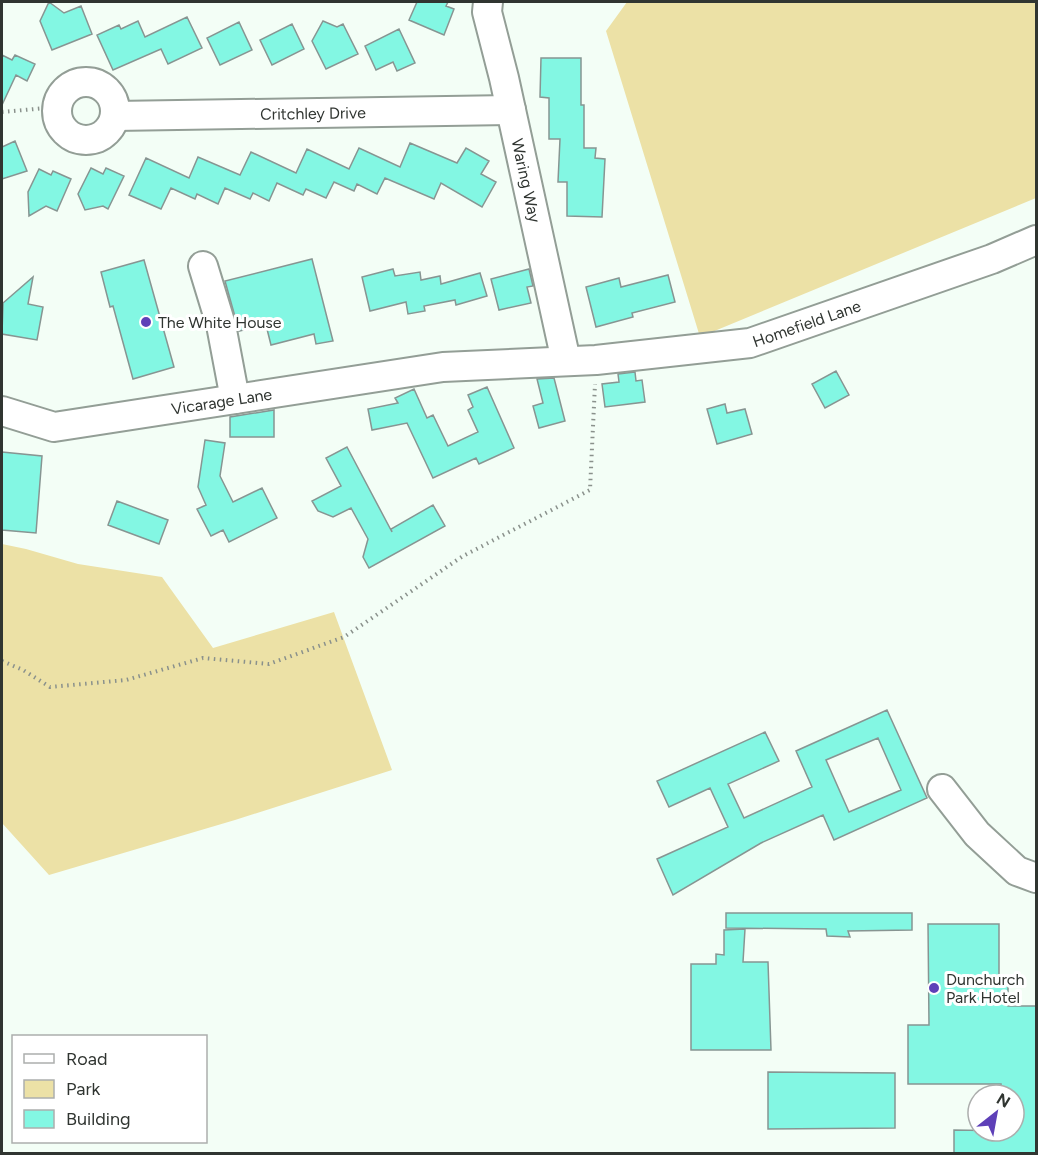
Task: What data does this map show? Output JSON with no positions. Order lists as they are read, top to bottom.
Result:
{
  "streets": {
    "street": [
      "Critchley Drive",
      "Waring Way",
      "Homefield Lane",
      "Vicarage Lane"
    ]
  },
  "crossings": [
    ["Critchley Drive", "Waring Way"],
    ["Waring Way", "Homefield Lane"],
    ["Waring Way", "Vicarage Lane"],
    ["Homefield Lane", "Vicarage Lane"]
  ],
  "places": ["The White House", "Dunchurch Park Hotel"],
  "legend": ["Road", "Park", "Building"],
  "north": "top right"
}
